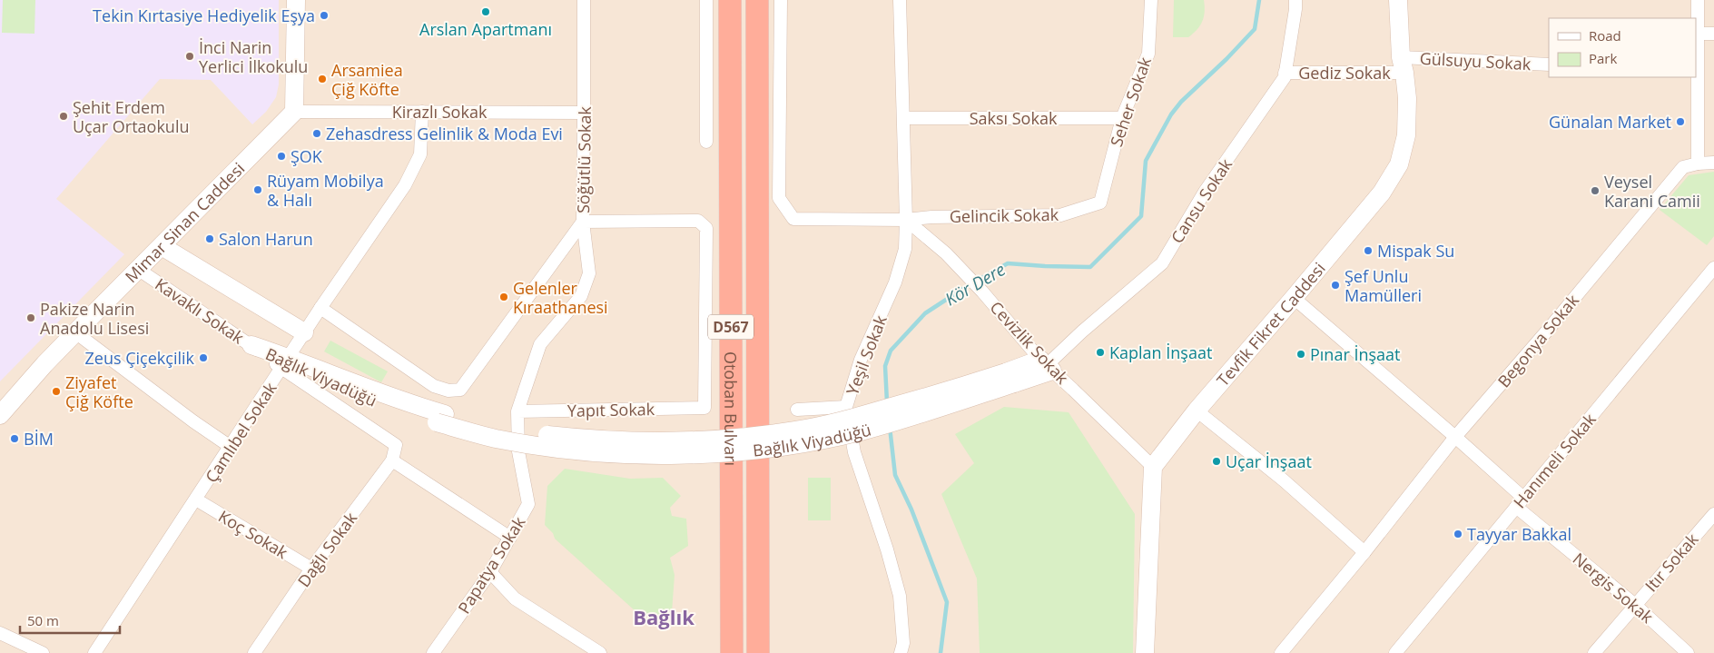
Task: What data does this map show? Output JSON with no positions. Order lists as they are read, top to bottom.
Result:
{
  "streets": {
    "highway": ["D567", "Otoban Bulvarı"],
    "street": [
      "Gülsuyu Sokak",
      "Gediz Sokak",
      "Seher Sokak",
      "Kirazlı Sokak",
      "Saksı Sokak",
      "Söğütlü Sokak",
      "Cansu Sokak",
      "Gelincik Sokak",
      "Mimar Sinan Caddesi",
      "Kavaklı Sokak",
      "Tevfik Fikret Caddesi",
      "Begonya Sokak",
      "Cevizlik Sokak",
      "Yeşil Sokak",
      "Bağlık Viyadüğü",
      "Yapıt Sokak",
      "Çamlıbel Sokak",
      "Hanımeli Sokak",
      "Koç Sokak",
      "Dağlı Sokak",
      "Itır Sokak",
      "Papatya Sokak",
      "Nergis Sokak"
    ]
  },
  "crossings": [
    ["Gülsuyu Sokak", "Gediz Sokak"],
    ["Gülsuyu Sokak", "Tevfik Fikret Caddesi"],
    ["Gediz Sokak", "Cansu Sokak"],
    ["Gediz Sokak", "Tevfik Fikret Caddesi"],
    ["Seher Sokak", "Saksı Sokak"],
    ["Seher Sokak", "Gelincik Sokak"],
    ["Kirazlı Sokak", "Söğütlü Sokak"],
    ["Kirazlı Sokak", "Mimar Sinan Caddesi"],
    ["Kirazlı Sokak", "Çamlıbel Sokak"],
    ["Söğütlü Sokak", "Yapıt Sokak"],
    ["Söğütlü Sokak", "Çamlıbel Sokak"],
    ["Söğütlü Sokak", "Papatya Sokak"],
    ["Cansu Sokak", "Cevizlik Sokak"],
    ["Cansu Sokak", "Bağlık Viyadüğü"],
    ["Gelincik Sokak", "Cevizlik Sokak"],
    ["Gelincik Sokak", "Yeşil Sokak"],
    ["Mimar Sinan Caddesi", "Kavaklı Sokak"],
    ["Kavaklı Sokak", "Bağlık Viyadüğü"],
    ["Tevfik Fikret Caddesi", "Cevizlik Sokak"],
    ["Tevfik Fikret Caddesi", "Nergis Sokak"],
    ["Begonya Sokak", "Nergis Sokak"],
    ["Cevizlik Sokak", "Yeşil Sokak"],
    ["Cevizlik Sokak", "Bağlık Viyadüğü"],
    ["Bağlık Viyadüğü", "Çamlıbel Sokak"],
    ["Bağlık Viyadüğü", "Dağlı Sokak"],
    ["Yapıt Sokak", "Papatya Sokak"],
    ["Çamlıbel Sokak", "Koç Sokak"],
    ["Çamlıbel Sokak", "Dağlı Sokak"],
    ["Hanımeli Sokak", "Nergis Sokak"],
    ["Koç Sokak", "Dağlı Sokak"],
    ["Itır Sokak", "Nergis Sokak"]
  ],
  "districts": ["Bağlık"],
  "water": ["Kör Dere"],
  "places": [
    "Arslan Apartmanı",
    "Tekin Kırtasiye Hediyelik Eşya",
    "İnci Narin Yerlici İlkokulu",
    "Arsamiea Çiğ Köfte",
    "Şehit Erdem Uçar Ortaokulu",
    "Günalan Market",
    "Zehasdress Gelinlik & Moda Evi",
    "ŞOK",
    "Rüyam Mobilya & Halı",
    "Veysel Karani Camii",
    "Salon Harun",
    "Mispak Su",
    "Şef Unlu Mamülleri",
    "Gelenler Kıraathanesi",
    "Pakize Narin Anadolu Lisesi",
    "Kaplan İnşaat",
    "Pınar İnşaat",
    "Zeus Çiçekçilik",
    "Ziyafet Çiğ Köfte",
    "BİM",
    "Uçar İnşaat",
    "Tayyar Bakkal"
  ],
  "legend": ["Road", "Park"],
  "scale_bar": "50 m"
}
